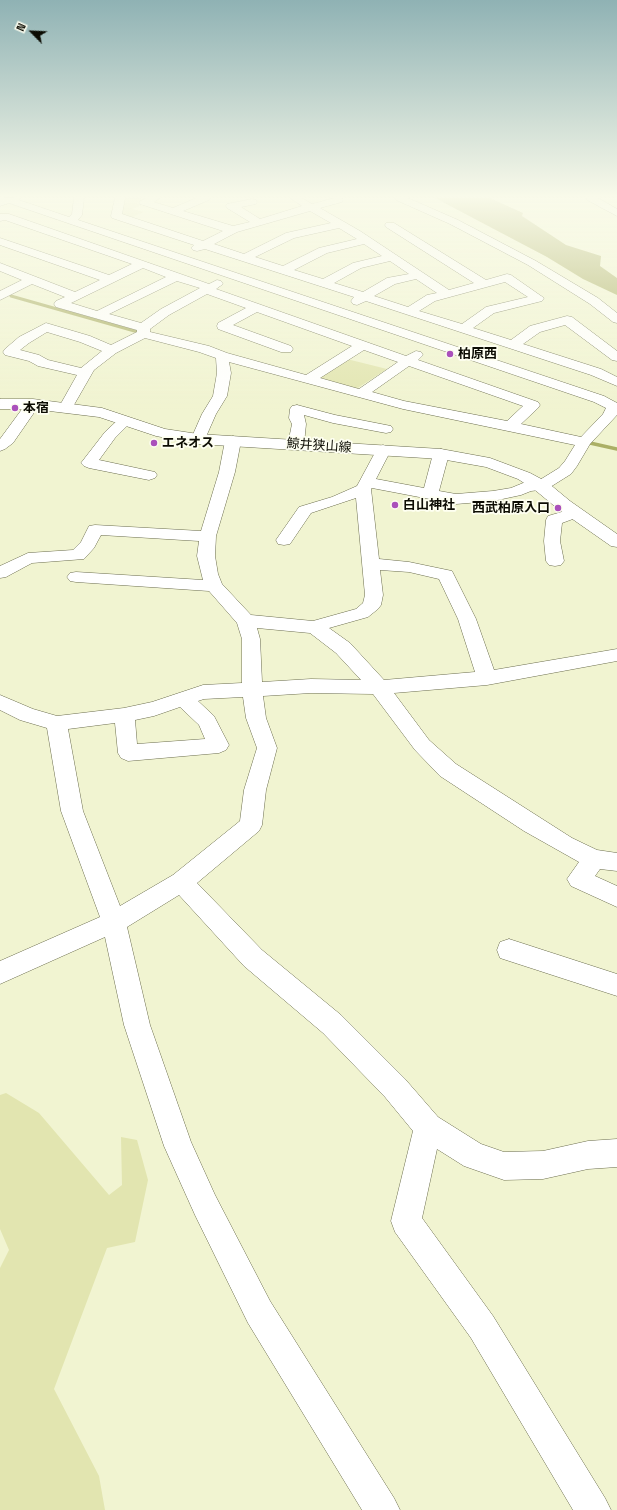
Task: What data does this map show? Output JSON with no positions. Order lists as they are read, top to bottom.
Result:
{
  "streets": {
    "main road": ["鯨井狭山線"]
  },
  "places": [
    "柏原西",
    "本宿",
    "エネオス",
    "白山神社",
    "西武柏原入口"
  ],
  "north": "top left"
}
